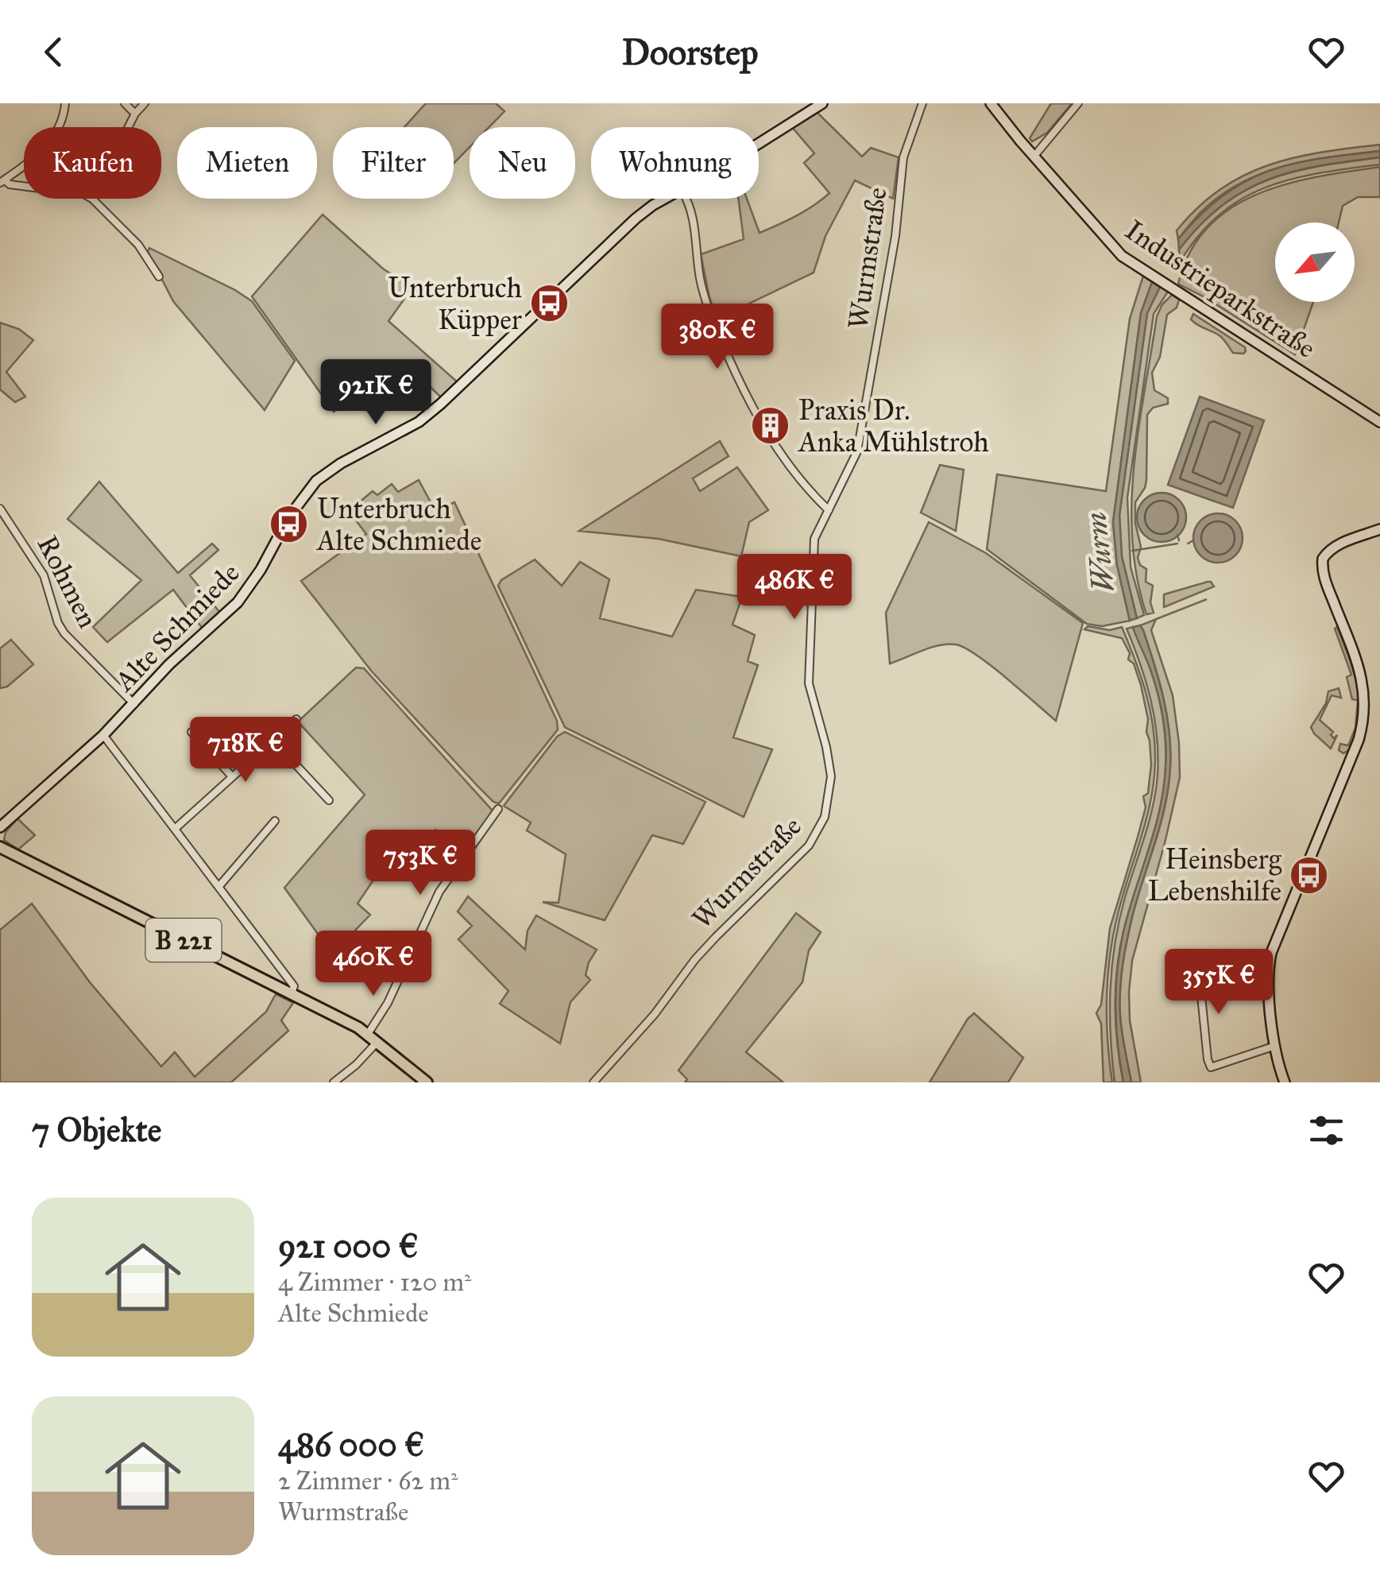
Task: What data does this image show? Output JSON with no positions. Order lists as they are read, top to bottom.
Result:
{
  "streets": {
    "main road": ["B 221"],
    "street": [
      "Wurmstraße",
      "Industrieparkstraße",
      "Rohmen",
      "Alte Schmiede"
    ]
  },
  "crossings": [
    ["Rohmen", "Alte Schmiede"]
  ],
  "water": ["Wurm"],
  "places": {
    "bus stop": ["Unterbruch Küpper", "Unterbruch Alte Schmiede", "Heinsberg Lebenshilfe"],
    "building": ["Praxis Dr. Anka Mühlstroh"]
  },
  "north": "bottom left",
  "page": {
    "header": "Doorstep",
    "chip": [
      "Kaufen",
      "Mieten",
      "Filter",
      "Neu",
      "Wohnung"
    ],
    "price": [
      "380K €",
      "921K €",
      "486K €",
      "718K €",
      "753K €",
      "460K €",
      "355K €"
    ],
    "heading": "7 Objekte",
    "list": [
      {
        "name": "921 000 €",
        "note": "4 Zimmer · 120 m² · Alte Schmiede"
      },
      {
        "name": "486 000 €",
        "note": "2 Zimmer · 62 m² · Wurmstraße"
      }
    ]
  }
}
